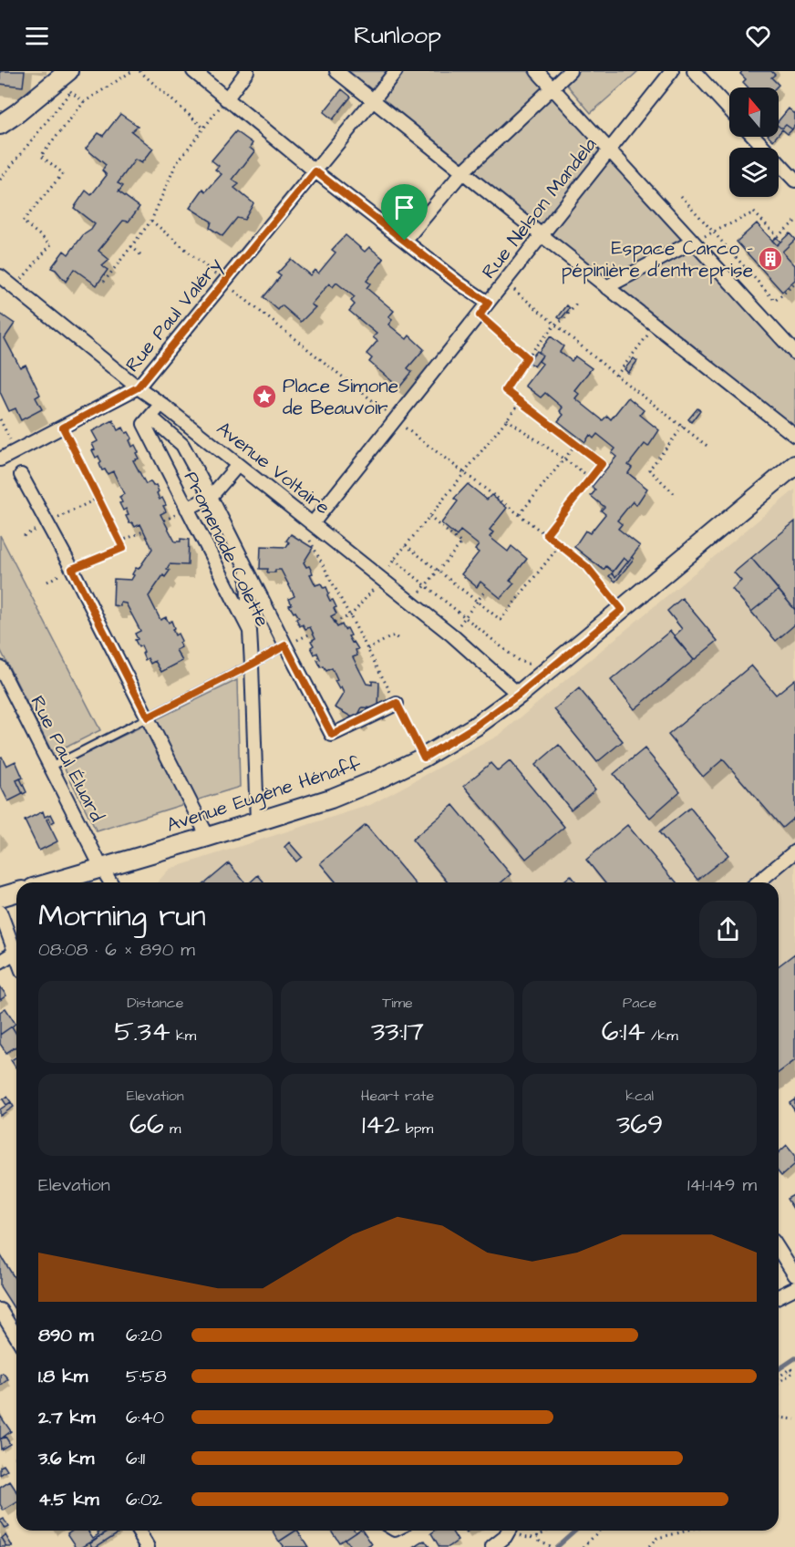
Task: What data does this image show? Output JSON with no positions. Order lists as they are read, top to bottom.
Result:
{
  "streets": {
    "main road": ["Avenue Eugène Hénaff"],
    "street": [
      "Rue Nelson Mandela",
      "Rue Paul Valéry",
      "Avenue Voltaire",
      "Promenade Colette",
      "Rue Paul Éluard"
    ]
  },
  "crossings": [
    ["Rue Nelson Mandela", "Avenue Voltaire"],
    ["Rue Paul Valéry", "Avenue Voltaire"],
    ["Avenue Voltaire", "Avenue Eugène Hénaff"],
    ["Promenade Colette", "Avenue Eugène Hénaff"],
    ["Rue Paul Éluard", "Avenue Eugène Hénaff"]
  ],
  "places": {
    "building": ["Espace Carco - pépinière d'entreprise"],
    "place": ["Place Simone de Beauvoir"]
  },
  "north": "top",
  "page": {
    "header": "Runloop",
    "heading": ["Morning run", "08:08 · 6 × 890 m"],
    "stats": [
      ["Distance", "5.34 km"],
      ["Time", "33:17"],
      ["Pace", "6:14 /km"],
      ["Elevation", "66 m"],
      ["Heart rate", "142 bpm"],
      ["kcal", "369"]
    ],
    "chart": ["Elevation", "141–149 m"],
    "list": [
      {
        "name": "890 m",
        "note": "6:20"
      },
      {
        "name": "1.8 km",
        "note": "5:58"
      },
      {
        "name": "2.7 km",
        "note": "6:40"
      },
      {
        "name": "3.6 km",
        "note": "6:11"
      },
      {
        "name": "4.5 km",
        "note": "6:02"
      }
    ]
  }
}
